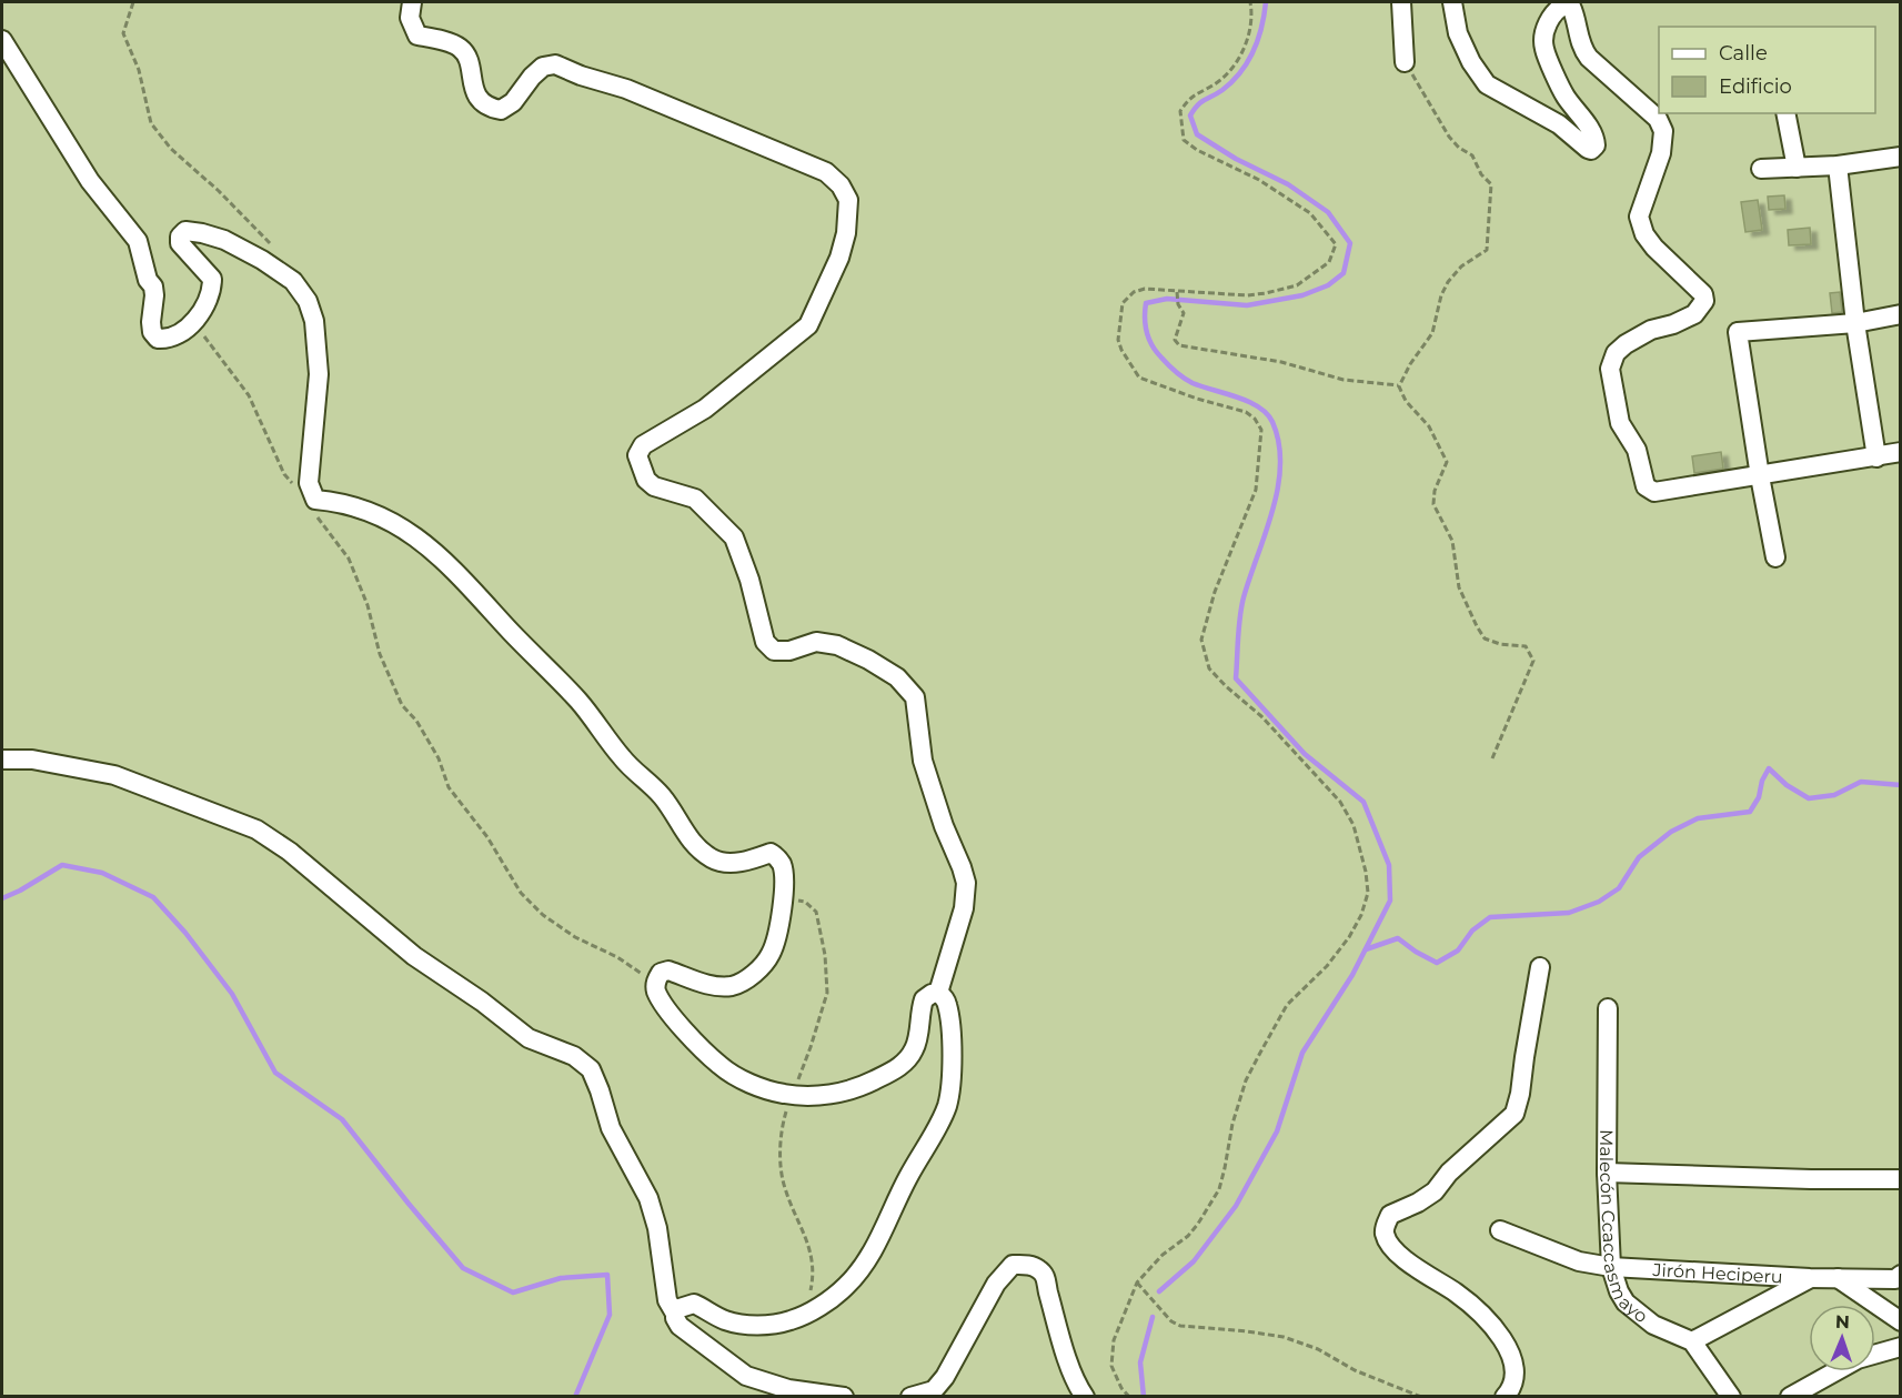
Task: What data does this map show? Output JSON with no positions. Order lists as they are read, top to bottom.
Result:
{
  "streets": {
    "street": ["Malecón Ccaccasmayo", "Jirón Heciperu"]
  },
  "crossings": [
    ["Malecón Ccaccasmayo", "Jirón Heciperu"]
  ],
  "legend": ["Calle", "Edificio"],
  "north": "top"
}
